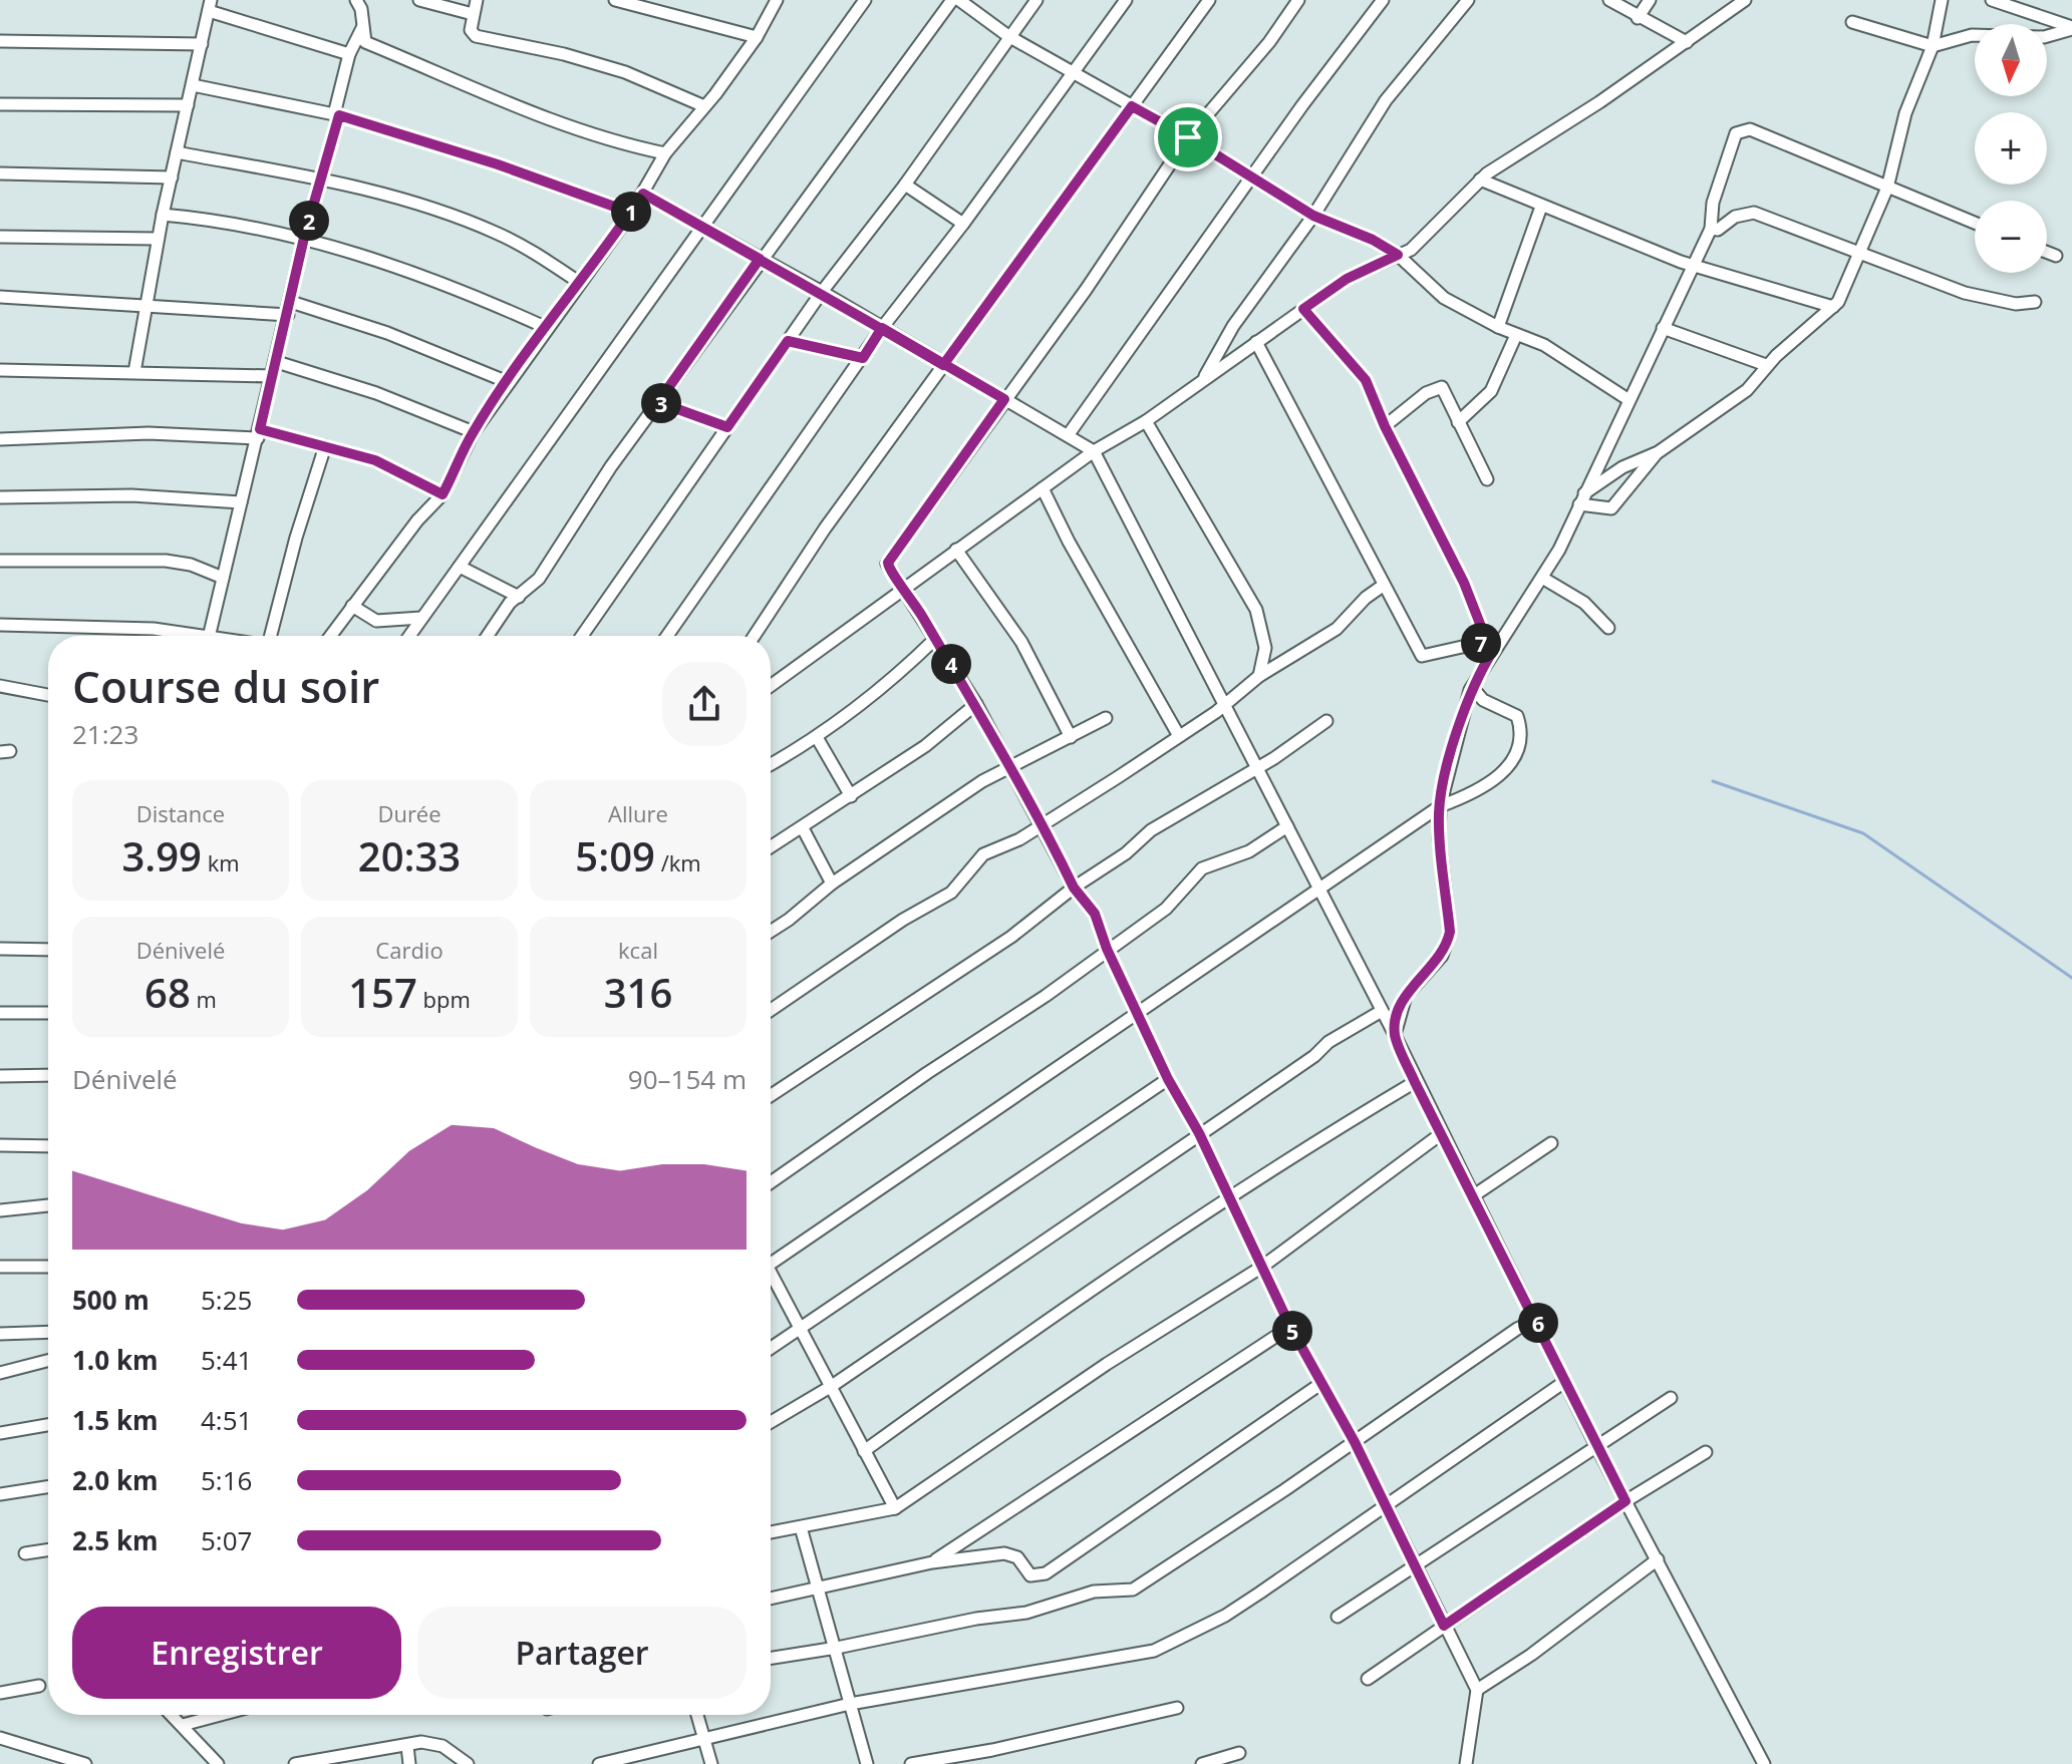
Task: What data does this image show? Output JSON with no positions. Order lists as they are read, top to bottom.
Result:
{
  "north": "bottom",
  "page": {
    "map_buttons": ["+", "−"],
    "pins": [
      "1",
      "2",
      "3",
      "7",
      "4",
      "6",
      "5"
    ],
    "heading": ["Course du soir", "21:23"],
    "stats": [
      ["Distance", "3.99 km"],
      ["Durée", "20:33"],
      ["Allure", "5:09 /km"],
      ["Dénivelé", "68 m"],
      ["Cardio", "157 bpm"],
      ["kcal", "316"]
    ],
    "chart": ["Dénivelé", "90–154 m"],
    "list": [
      {
        "name": "500 m",
        "note": "5:25"
      },
      {
        "name": "1.0 km",
        "note": "5:41"
      },
      {
        "name": "1.5 km",
        "note": "4:51"
      },
      {
        "name": "2.0 km",
        "note": "5:16"
      },
      {
        "name": "2.5 km",
        "note": "5:07"
      }
    ],
    "buttons": ["Enregistrer", "Partager"]
  }
}
